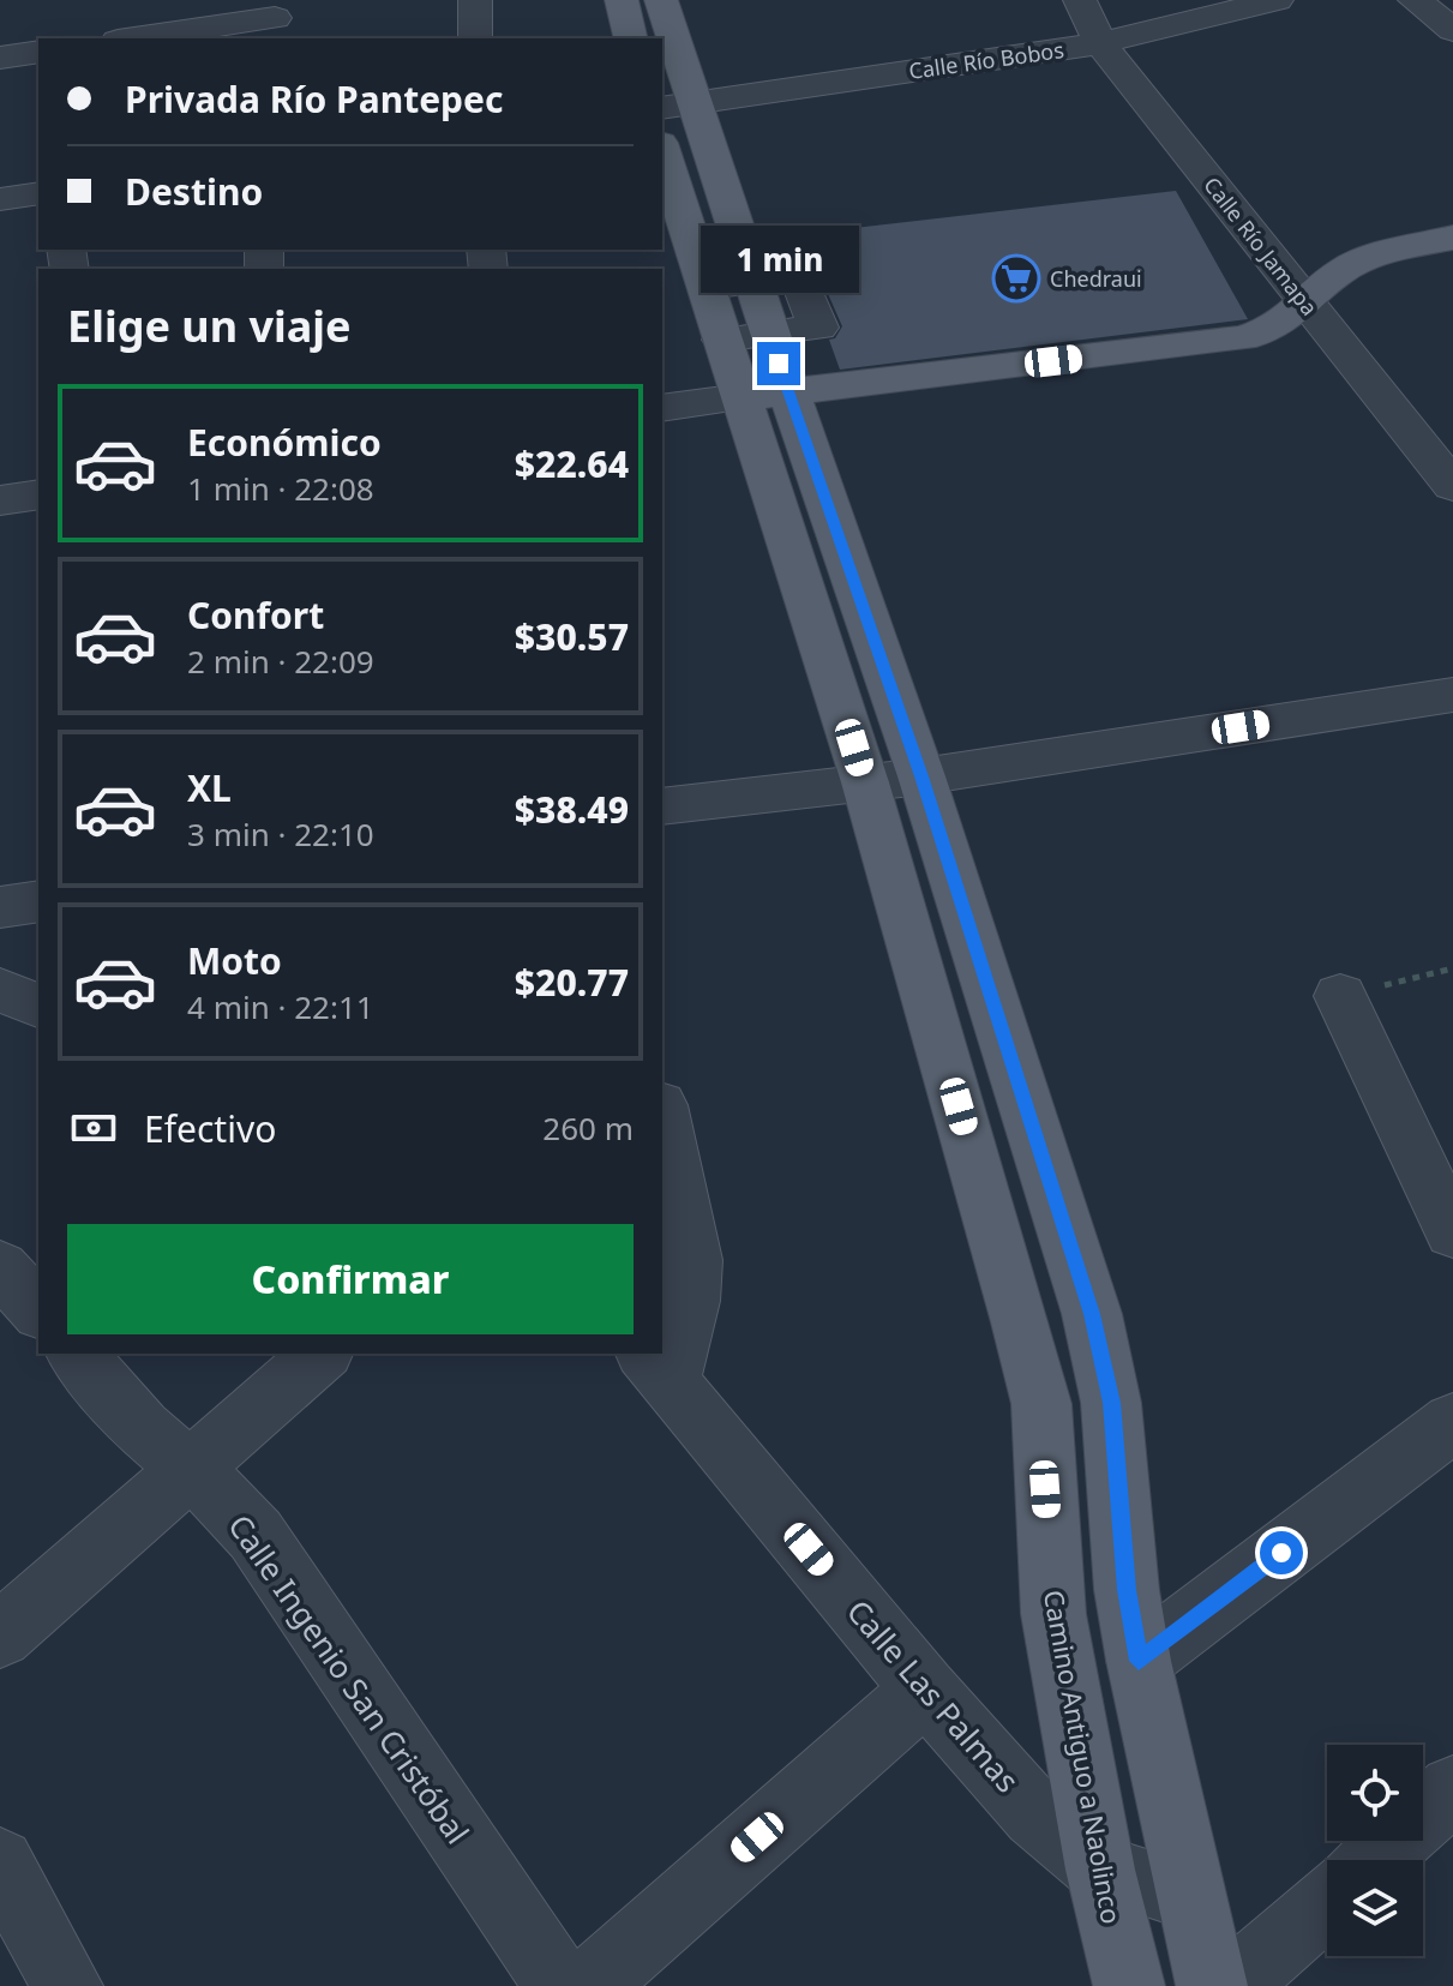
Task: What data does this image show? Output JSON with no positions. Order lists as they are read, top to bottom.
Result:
{
  "streets": {
    "main road": ["Camino Antiguo a Naolinco"],
    "street": [
      "Calle Río Bobos",
      "Calle Río Jamapa",
      "Calle Ingenio San Cristóbal",
      "Calle Las Palmas"
    ]
  },
  "crossings": [
    ["Calle Río Bobos", "Calle Río Jamapa"],
    ["Calle Río Bobos", "Camino Antiguo a Naolinco"],
    ["Calle Las Palmas", "Camino Antiguo a Naolinco"]
  ],
  "places": {
    "supermarket": ["Chedraui"]
  },
  "page": {
    "banner": ["Privada Río Pantepec", "Destino"],
    "bubble": "1 min",
    "heading": "Elige un viaje",
    "list": [
      {
        "name": "Económico",
        "note": "1 min · 22:08",
        "value": "$22.64"
      },
      {
        "name": "Confort",
        "note": "2 min · 22:09",
        "value": "$30.57"
      },
      {
        "name": "XL",
        "note": "3 min · 22:10",
        "value": "$38.49"
      },
      {
        "name": "Moto",
        "note": "4 min · 22:11",
        "value": "$20.77"
      }
    ],
    "pay": ["Efectivo", "260 m"],
    "buttons": "Confirmar"
  }
}
